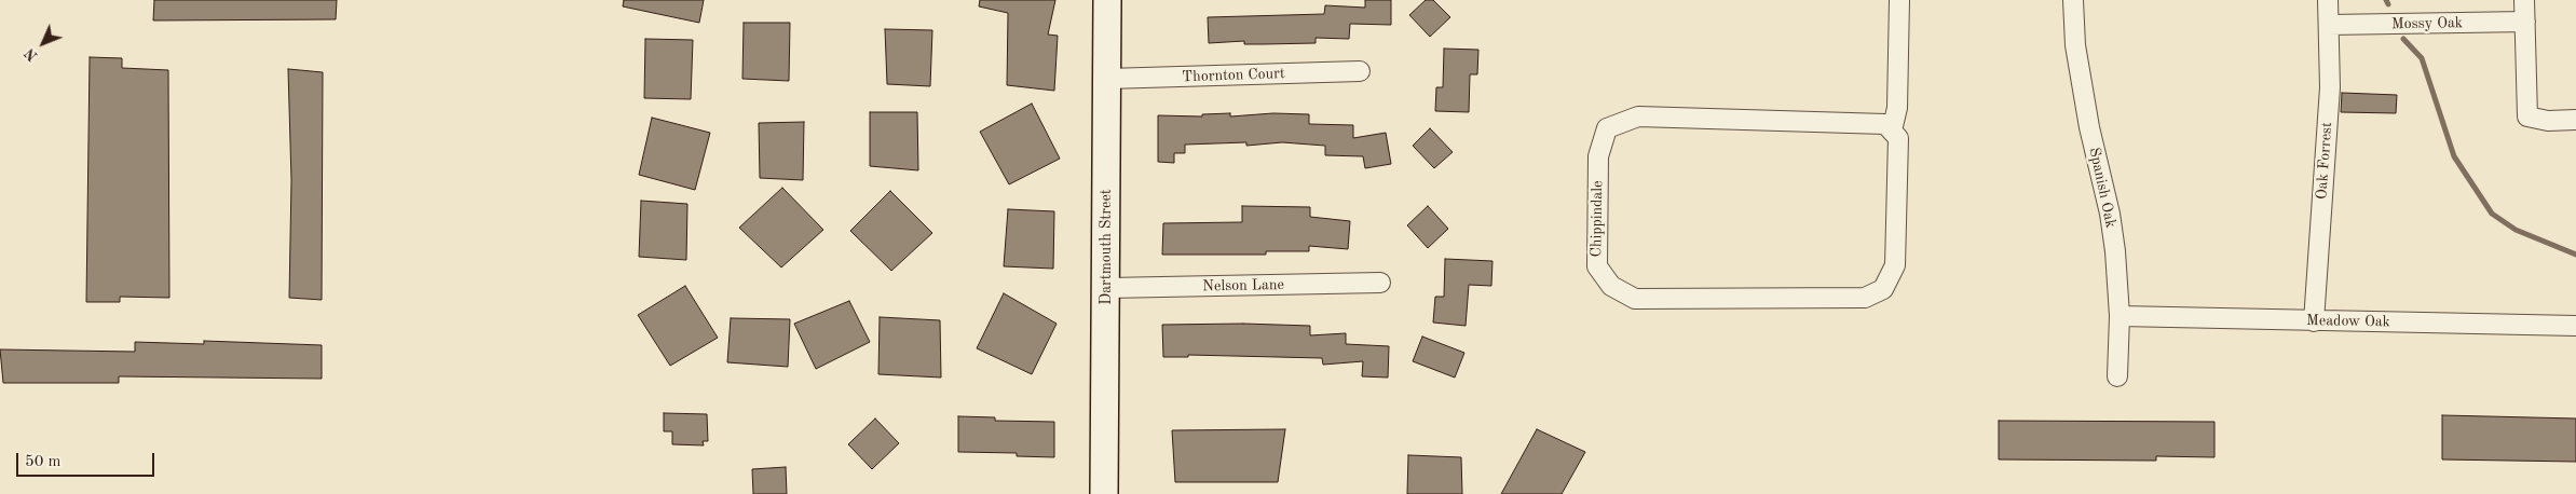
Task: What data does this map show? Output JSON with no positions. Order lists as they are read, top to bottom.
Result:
{
  "streets": {
    "street": [
      "Mossy Oak",
      "Thornton Court",
      "Oak Forrest",
      "Spanish Oak",
      "Chippindale",
      "Dartmouth Street",
      "Nelson Lane",
      "Meadow Oak"
    ]
  },
  "crossings": [
    ["Mossy Oak", "Oak Forrest"],
    ["Thornton Court", "Dartmouth Street"],
    ["Oak Forrest", "Meadow Oak"],
    ["Spanish Oak", "Meadow Oak"],
    ["Dartmouth Street", "Nelson Lane"]
  ],
  "scale_bar": "50 m",
  "north": "bottom left"
}
